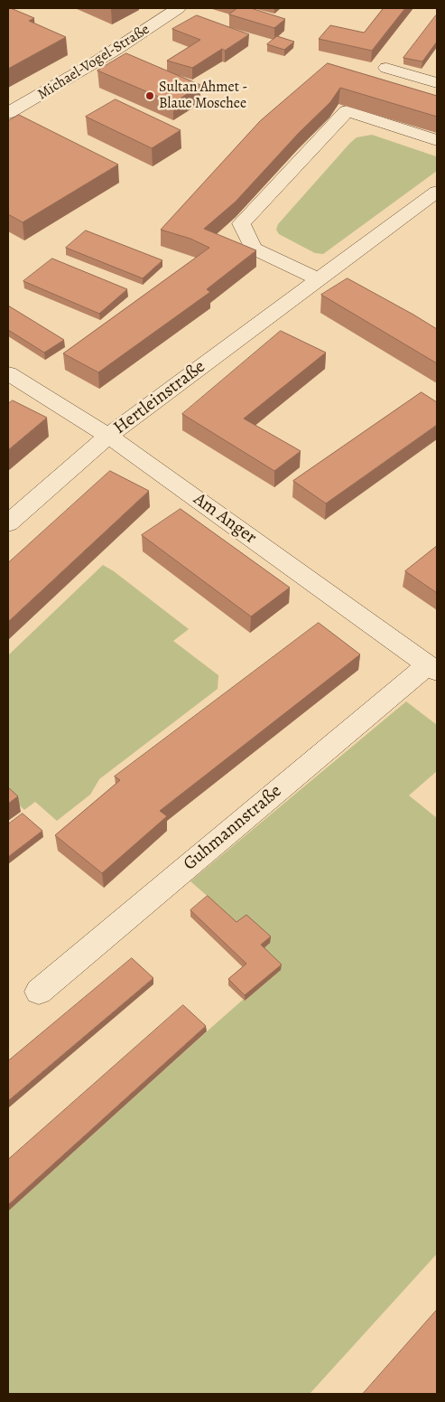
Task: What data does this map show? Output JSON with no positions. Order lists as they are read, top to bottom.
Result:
{
  "streets": {
    "street": [
      "Michael-Vogel-Straße",
      "Hertleinstraße",
      "Am Anger",
      "Guhmannstraße"
    ]
  },
  "crossings": [
    ["Hertleinstraße", "Am Anger"],
    ["Am Anger", "Guhmannstraße"]
  ],
  "places": ["Sultan Ahmet - Blaue Moschee"]
}
